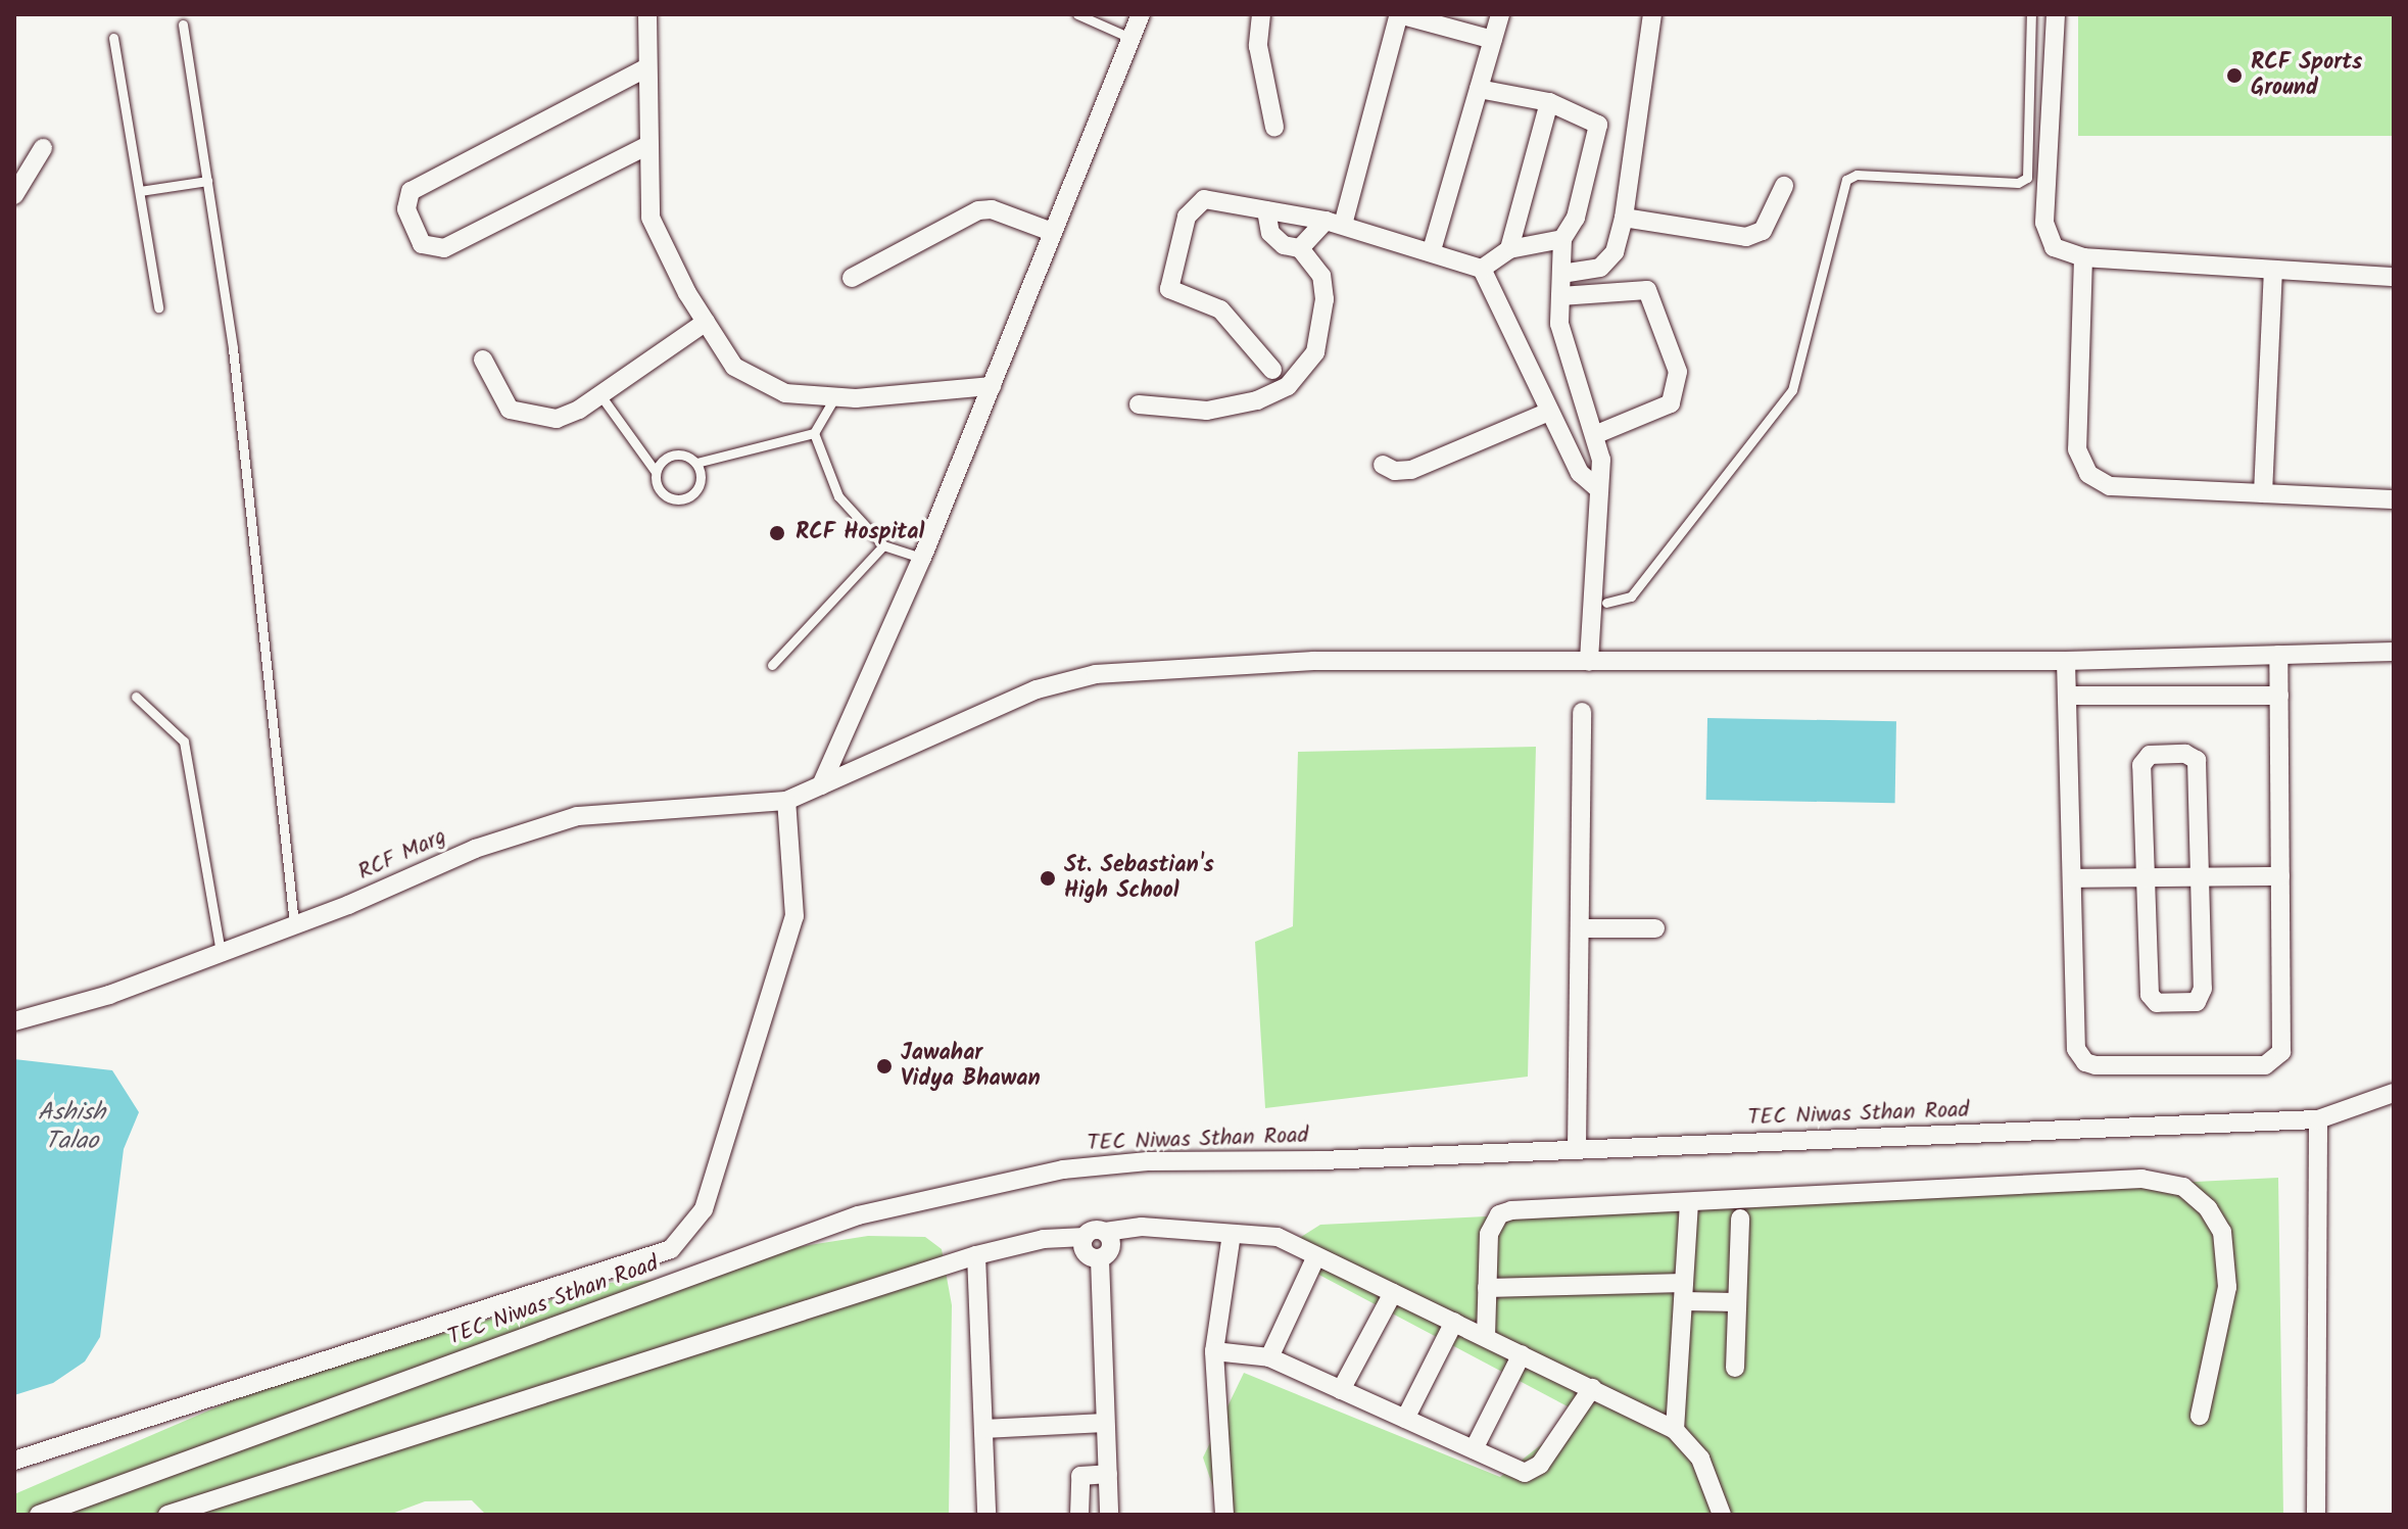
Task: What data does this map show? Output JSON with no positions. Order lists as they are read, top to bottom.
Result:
{
  "streets": {
    "street": ["RCF Marg", "TEC Niwas Sthan Road"]
  },
  "water": ["Ashish Talao"],
  "places": [
    "RCF Sports Ground",
    "RCF Hospital",
    "St. Sebastian's High School",
    "Jawahar Vidya Bhawan"
  ]
}
